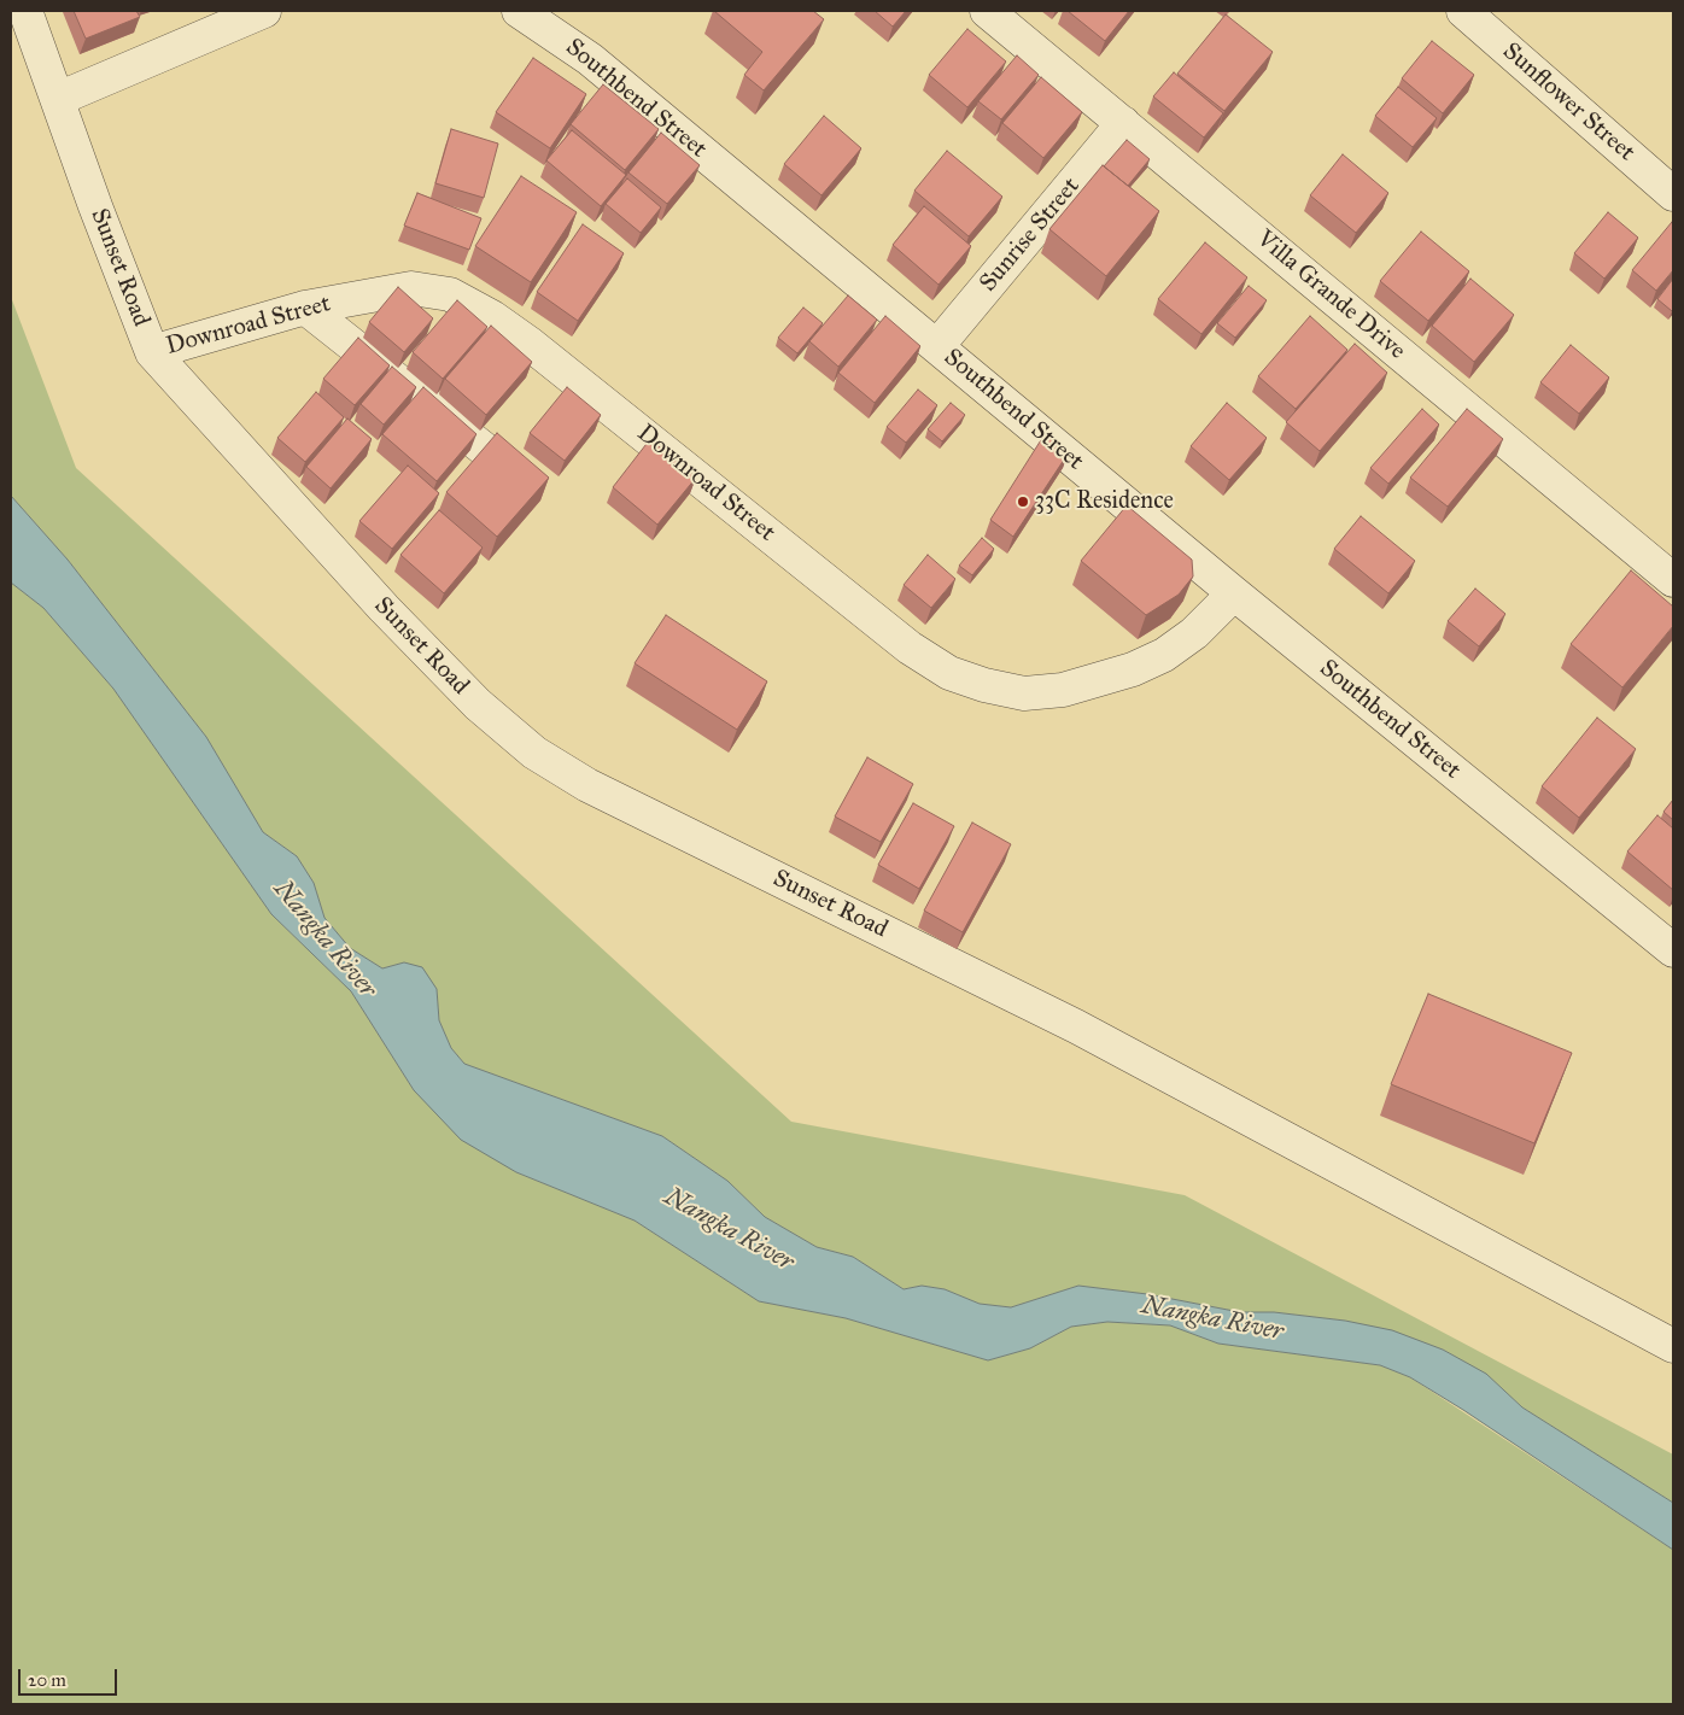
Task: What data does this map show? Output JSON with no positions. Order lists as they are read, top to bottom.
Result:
{
  "streets": {
    "street": [
      "Southbend Street",
      "Sunflower Street",
      "Sunrise Street",
      "Sunset Road",
      "Villa Grande Drive",
      "Downroad Street"
    ]
  },
  "crossings": [
    ["Southbend Street", "Sunrise Street"],
    ["Southbend Street", "Downroad Street"],
    ["Sunrise Street", "Villa Grande Drive"],
    ["Sunset Road", "Downroad Street"]
  ],
  "water": ["Nangka River"],
  "places": ["33C Residence"],
  "scale_bar": "20 m"
}
